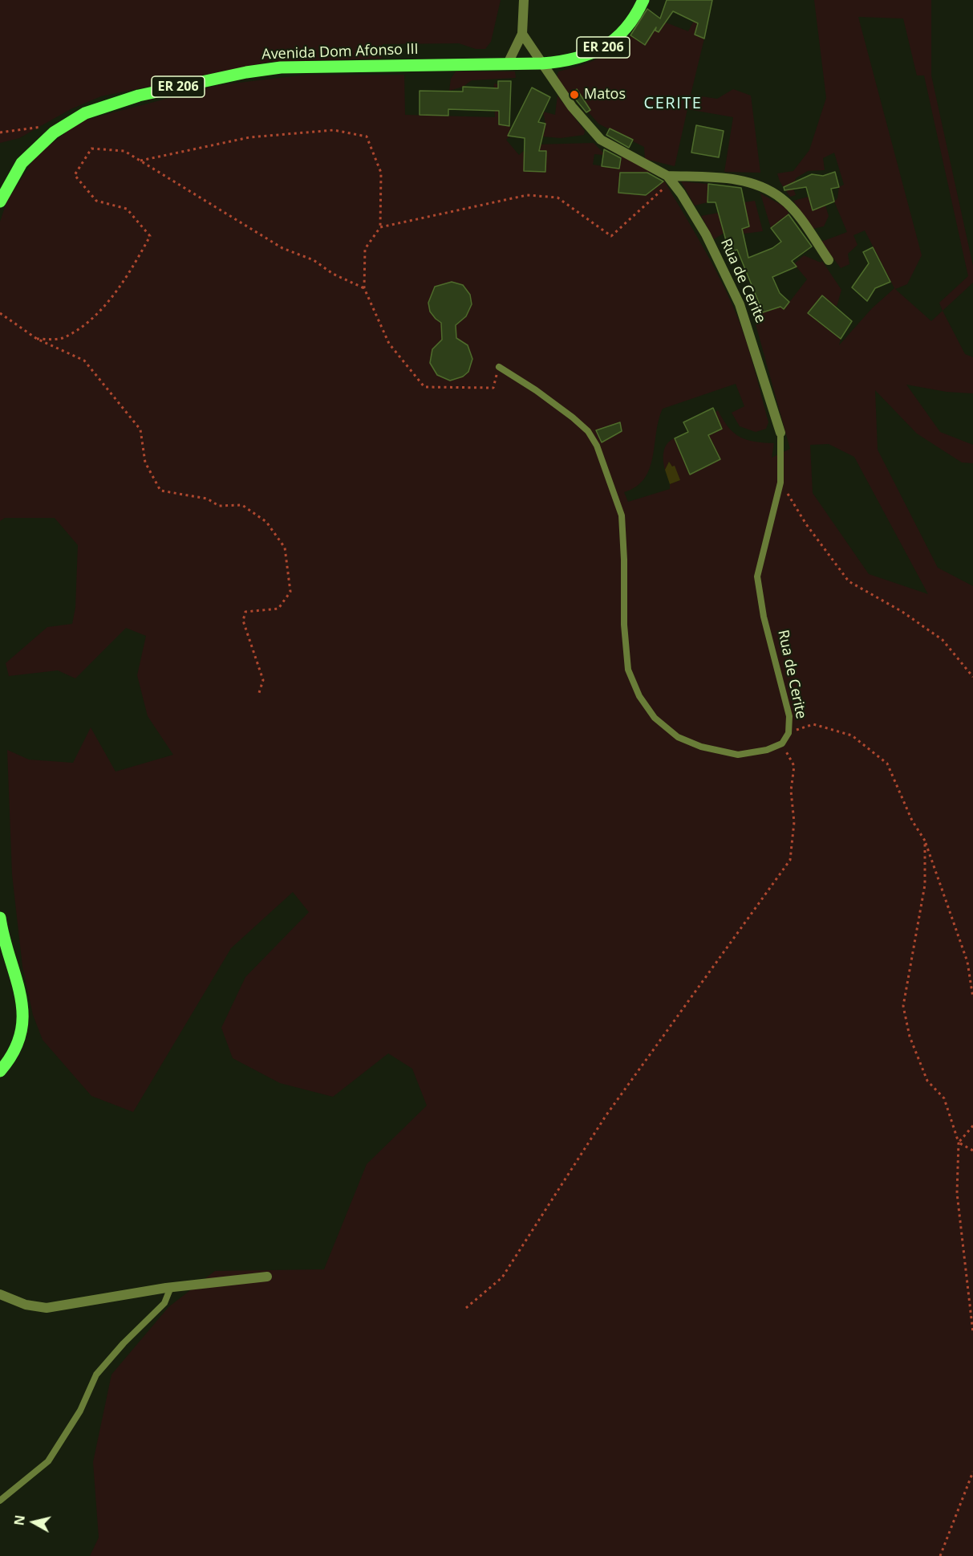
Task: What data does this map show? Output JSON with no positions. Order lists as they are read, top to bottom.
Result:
{
  "streets": {
    "main road": ["ER 206", "Avenida Dom Afonso III"],
    "street": ["Rua de Cerite"]
  },
  "crossings": [
    ["Avenida Dom Afonso III", "Rua de Cerite"]
  ],
  "districts": ["CERITE"],
  "places": ["Matos"],
  "north": "left"
}
